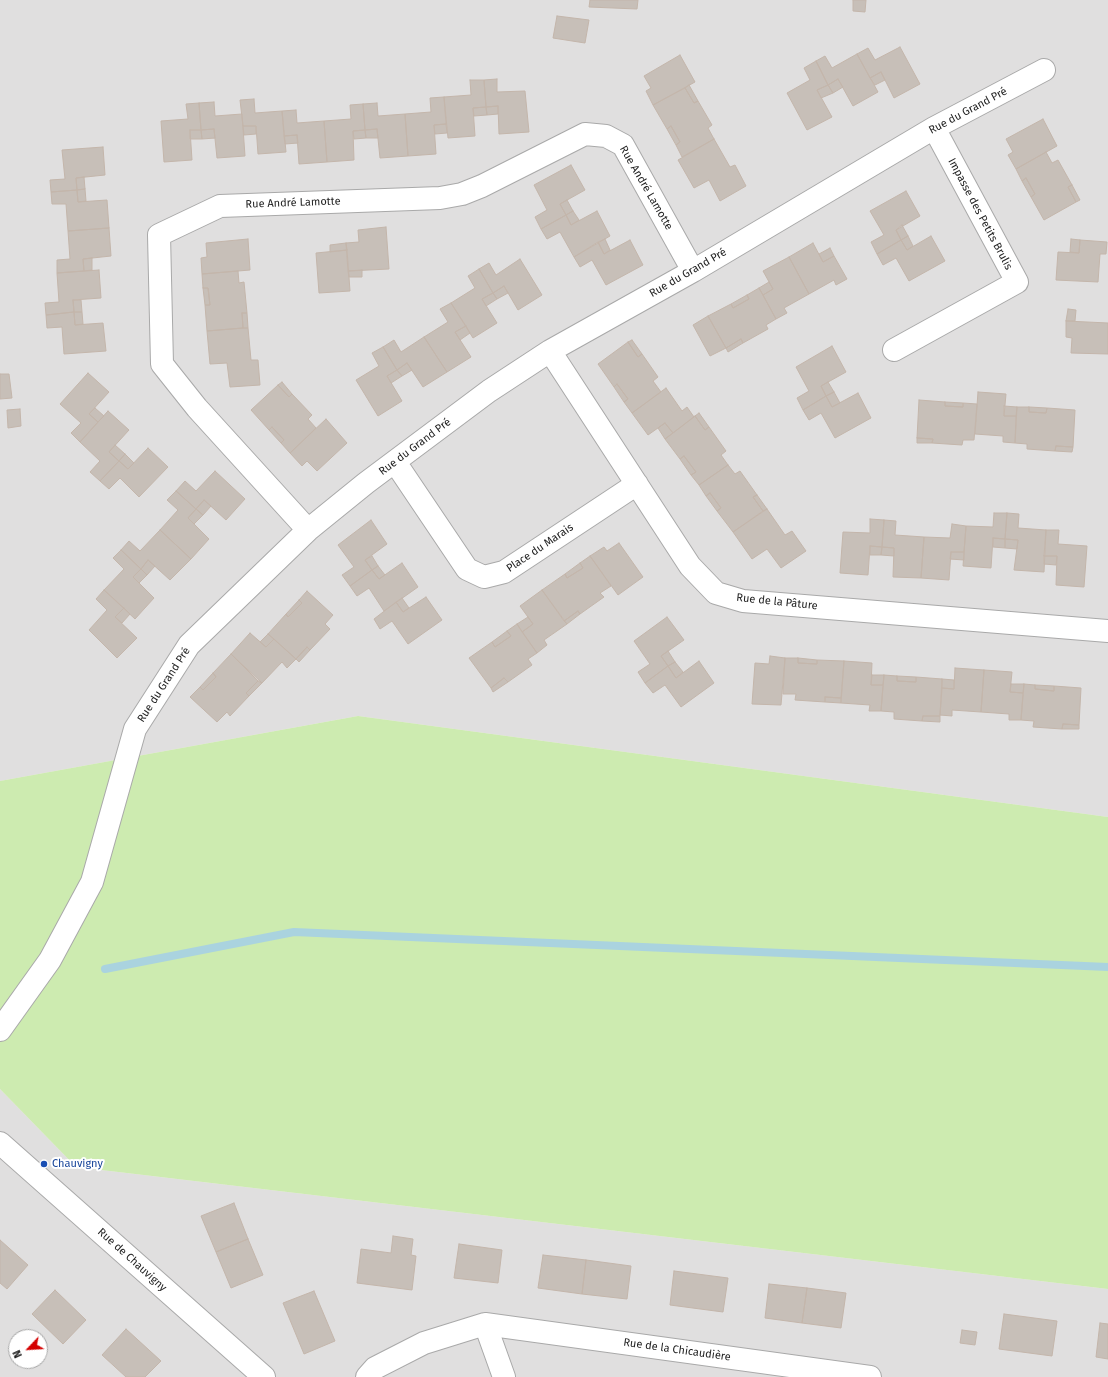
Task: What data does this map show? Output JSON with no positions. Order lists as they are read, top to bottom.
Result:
{
  "streets": {
    "street": [
      "Rue du Grand Pré",
      "Rue André Lamotte",
      "Impasse des Petits Brulis",
      "Place du Marais",
      "Rue de la Pâture",
      "Rue de Chauvigny",
      "Rue de la Chicaudière"
    ]
  },
  "crossings": [
    ["Rue du Grand Pré", "Rue André Lamotte"],
    ["Rue du Grand Pré", "Impasse des Petits Brulis"],
    ["Rue du Grand Pré", "Place du Marais"],
    ["Rue du Grand Pré", "Rue de la Pâture"],
    ["Place du Marais", "Rue de la Pâture"]
  ],
  "places": ["Chauvigny"],
  "north": "bottom left"
}
